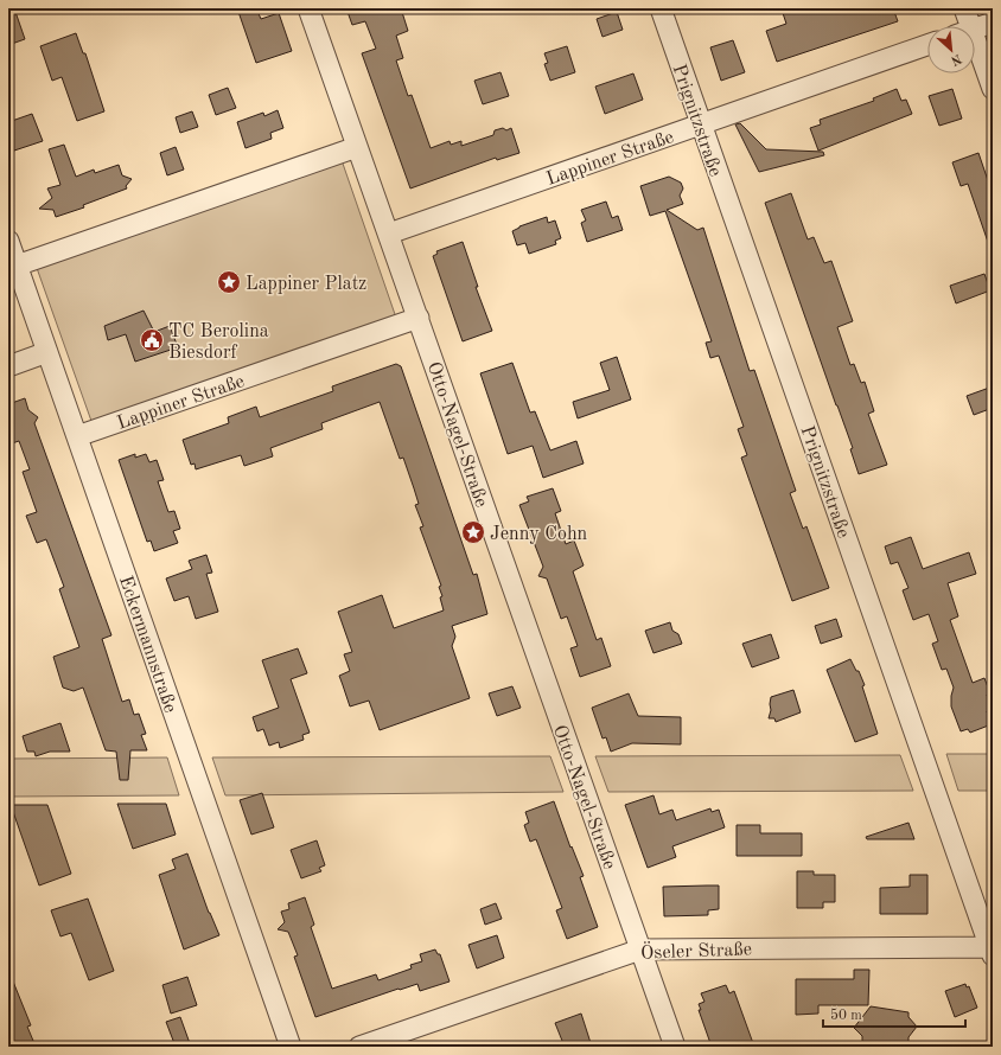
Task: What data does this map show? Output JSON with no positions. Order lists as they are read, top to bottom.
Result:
{
  "streets": {
    "street": [
      "Prignitzstraße",
      "Lappiner Straße",
      "Otto-Nagel-Straße",
      "Eckermannstraße",
      "Öseler Straße"
    ]
  },
  "crossings": [
    ["Prignitzstraße", "Lappiner Straße"],
    ["Prignitzstraße", "Öseler Straße"],
    ["Lappiner Straße", "Otto-Nagel-Straße"],
    ["Lappiner Straße", "Eckermannstraße"],
    ["Otto-Nagel-Straße", "Öseler Straße"]
  ],
  "places": {
    "place": ["Lappiner Platz", "Jenny Cohn"],
    "public building": ["TC Berolina Biesdorf"]
  },
  "scale_bar": "50 m",
  "north": "bottom right"
}
